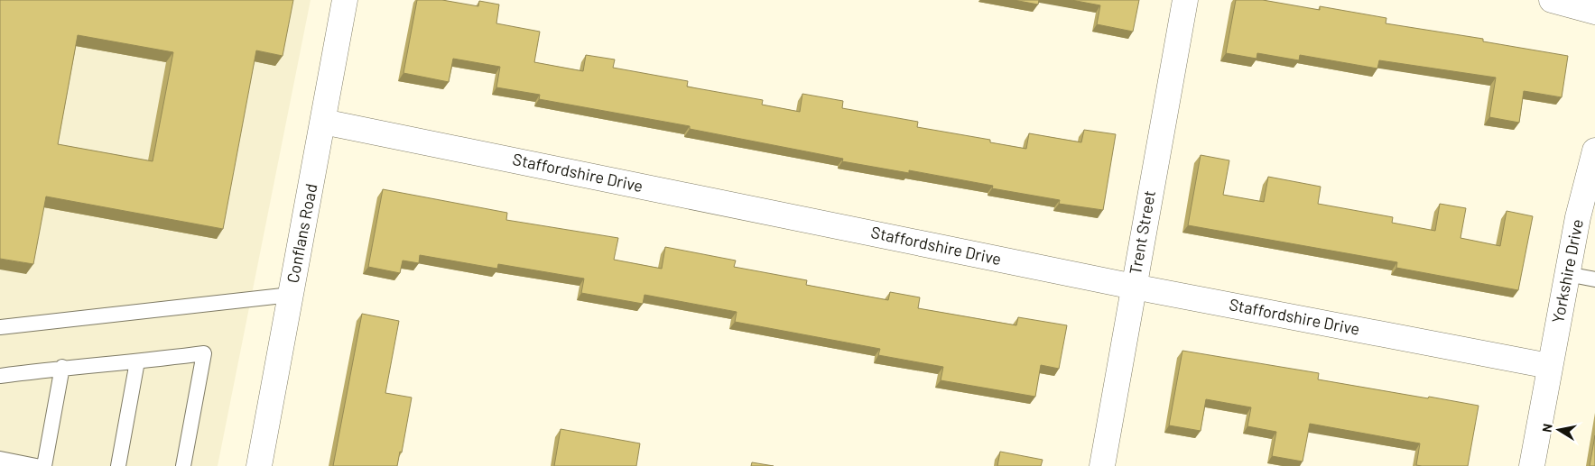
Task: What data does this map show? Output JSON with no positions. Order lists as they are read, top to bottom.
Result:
{
  "streets": {
    "street": [
      "Staffordshire Drive",
      "Trent Street",
      "Conflans Road",
      "Yorkshire Drive"
    ]
  },
  "crossings": [
    ["Staffordshire Drive", "Trent Street"],
    ["Staffordshire Drive", "Conflans Road"],
    ["Staffordshire Drive", "Yorkshire Drive"]
  ],
  "north": "left"
}
